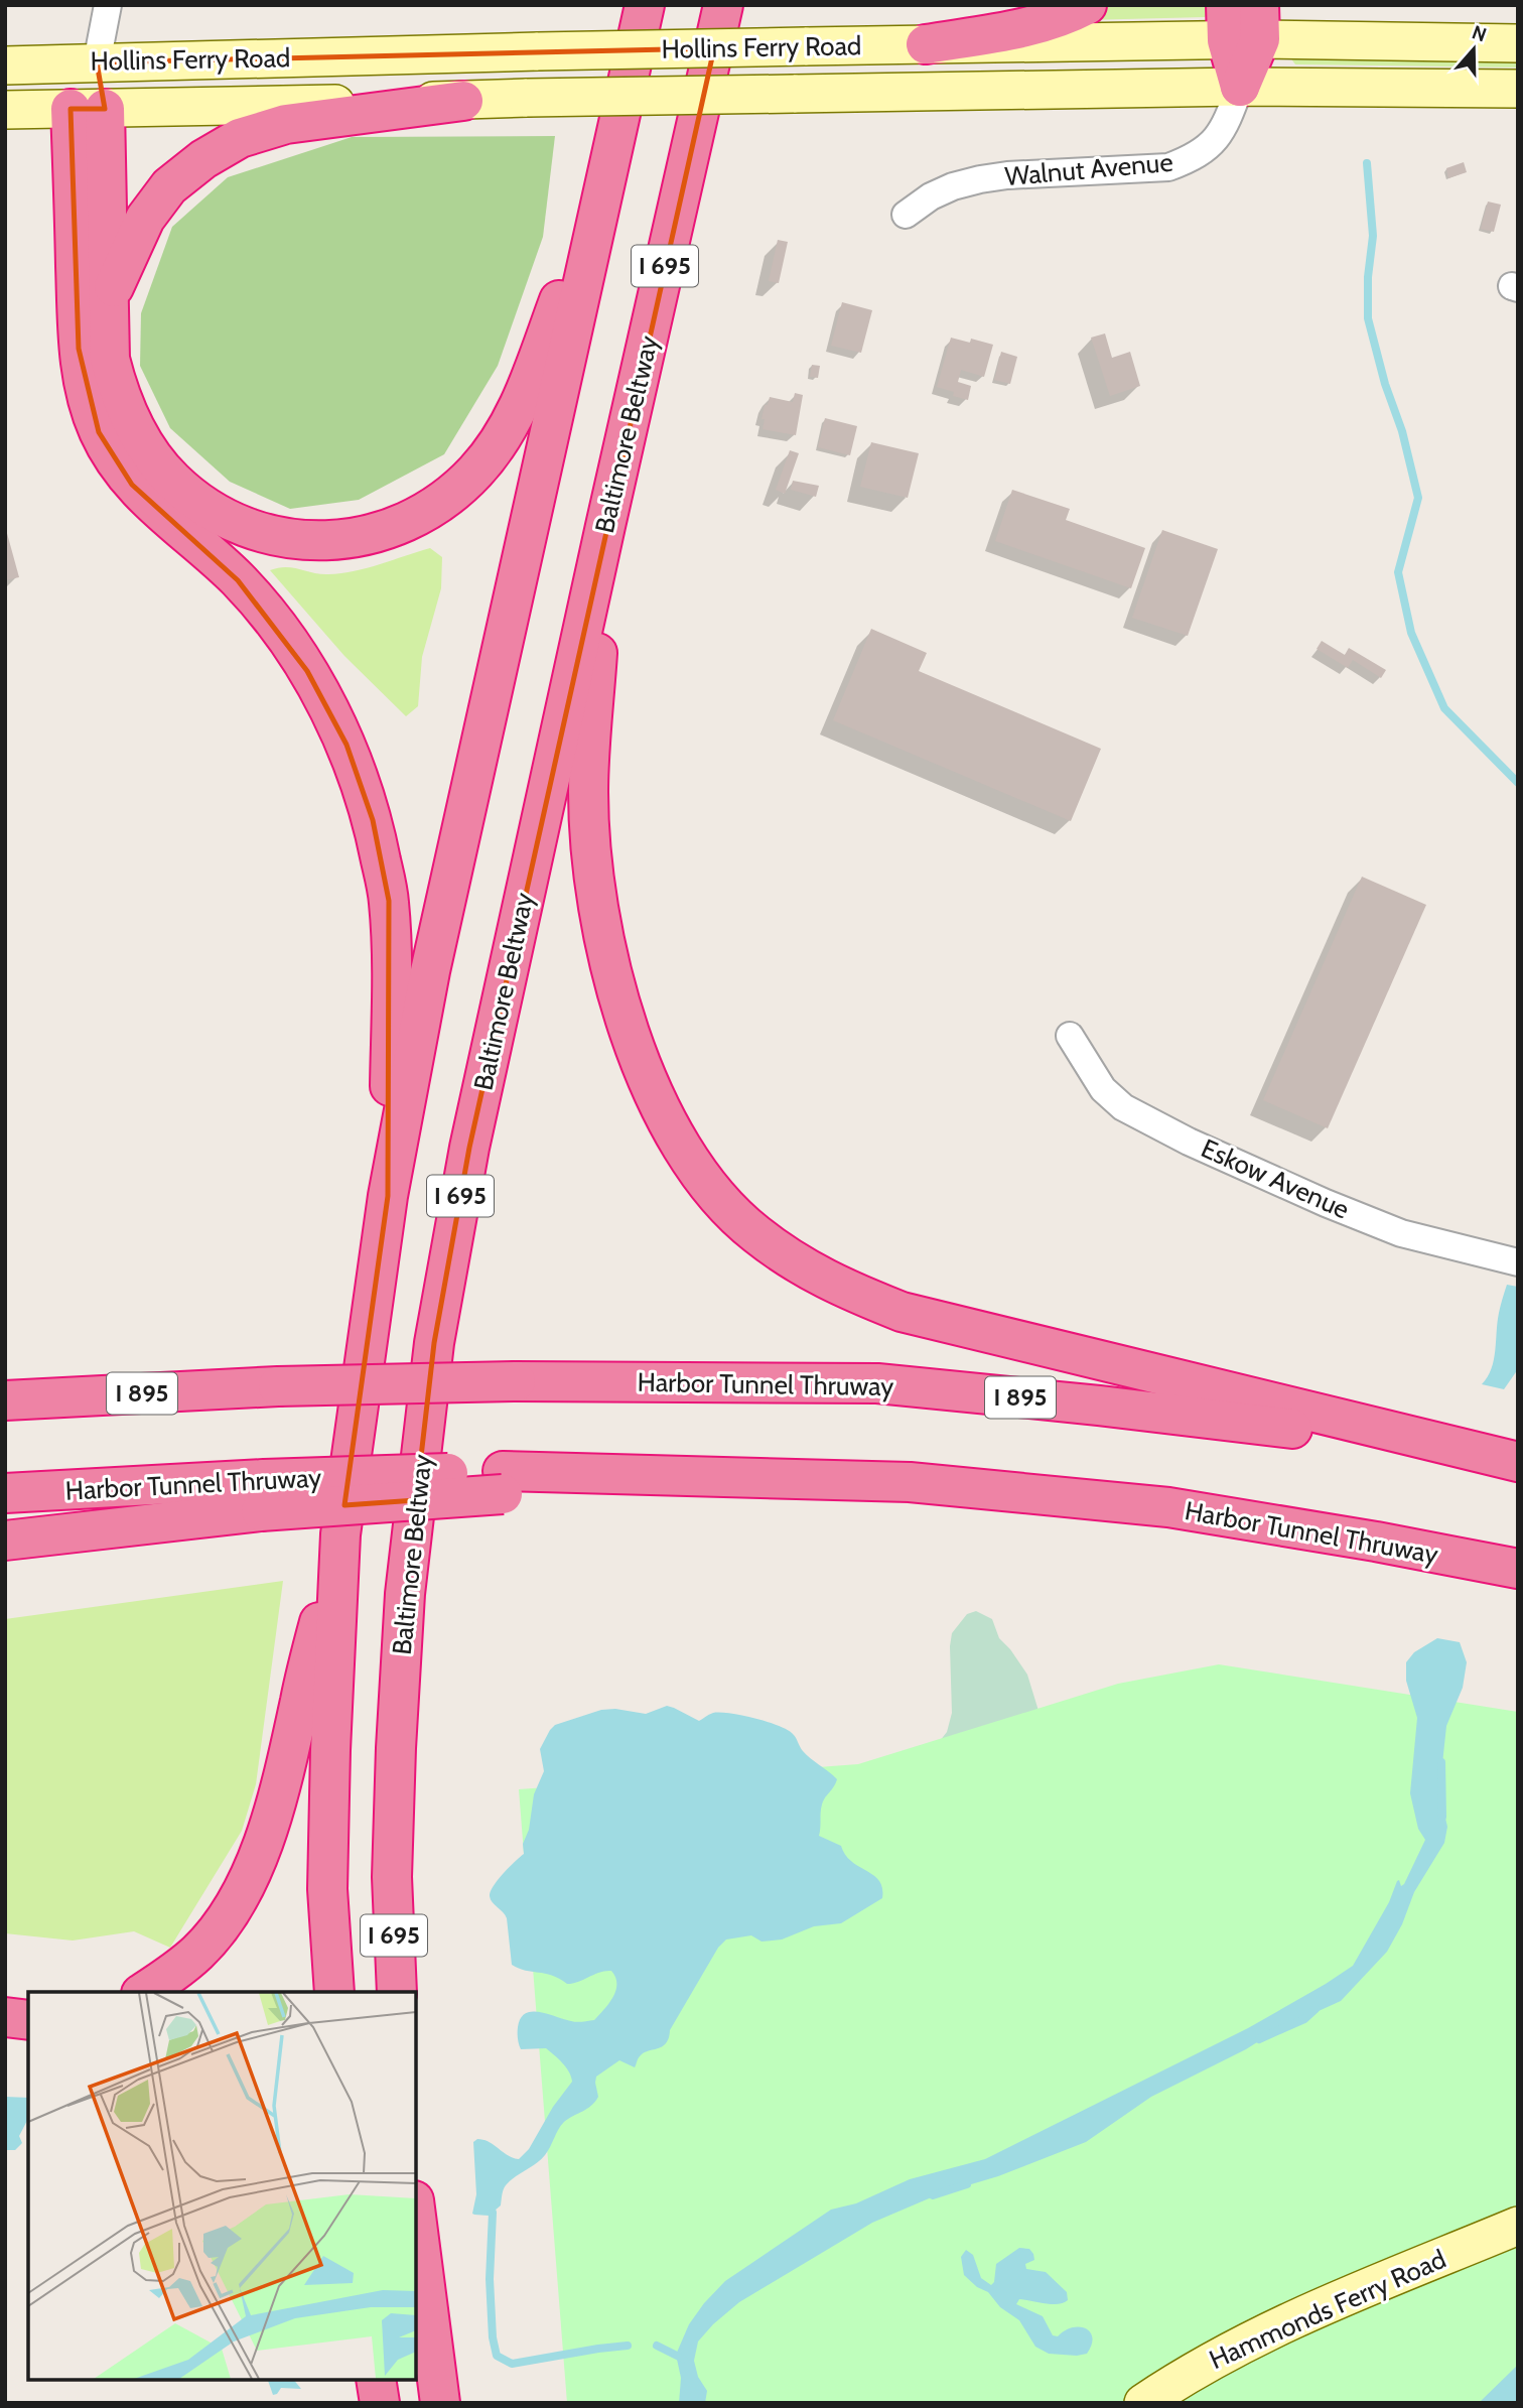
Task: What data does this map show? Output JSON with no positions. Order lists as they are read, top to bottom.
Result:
{
  "streets": {
    "highway": [
      "I 695",
      "Baltimore Beltway",
      "Harbor Tunnel Thruway",
      "I 895"
    ],
    "street": [
      "Hollins Ferry Road",
      "Walnut Avenue",
      "Eskow Avenue",
      "Hammonds Ferry Road"
    ]
  },
  "crossings": [
    ["Hollins Ferry Road", "Walnut Avenue"]
  ],
  "north": "top"
}
